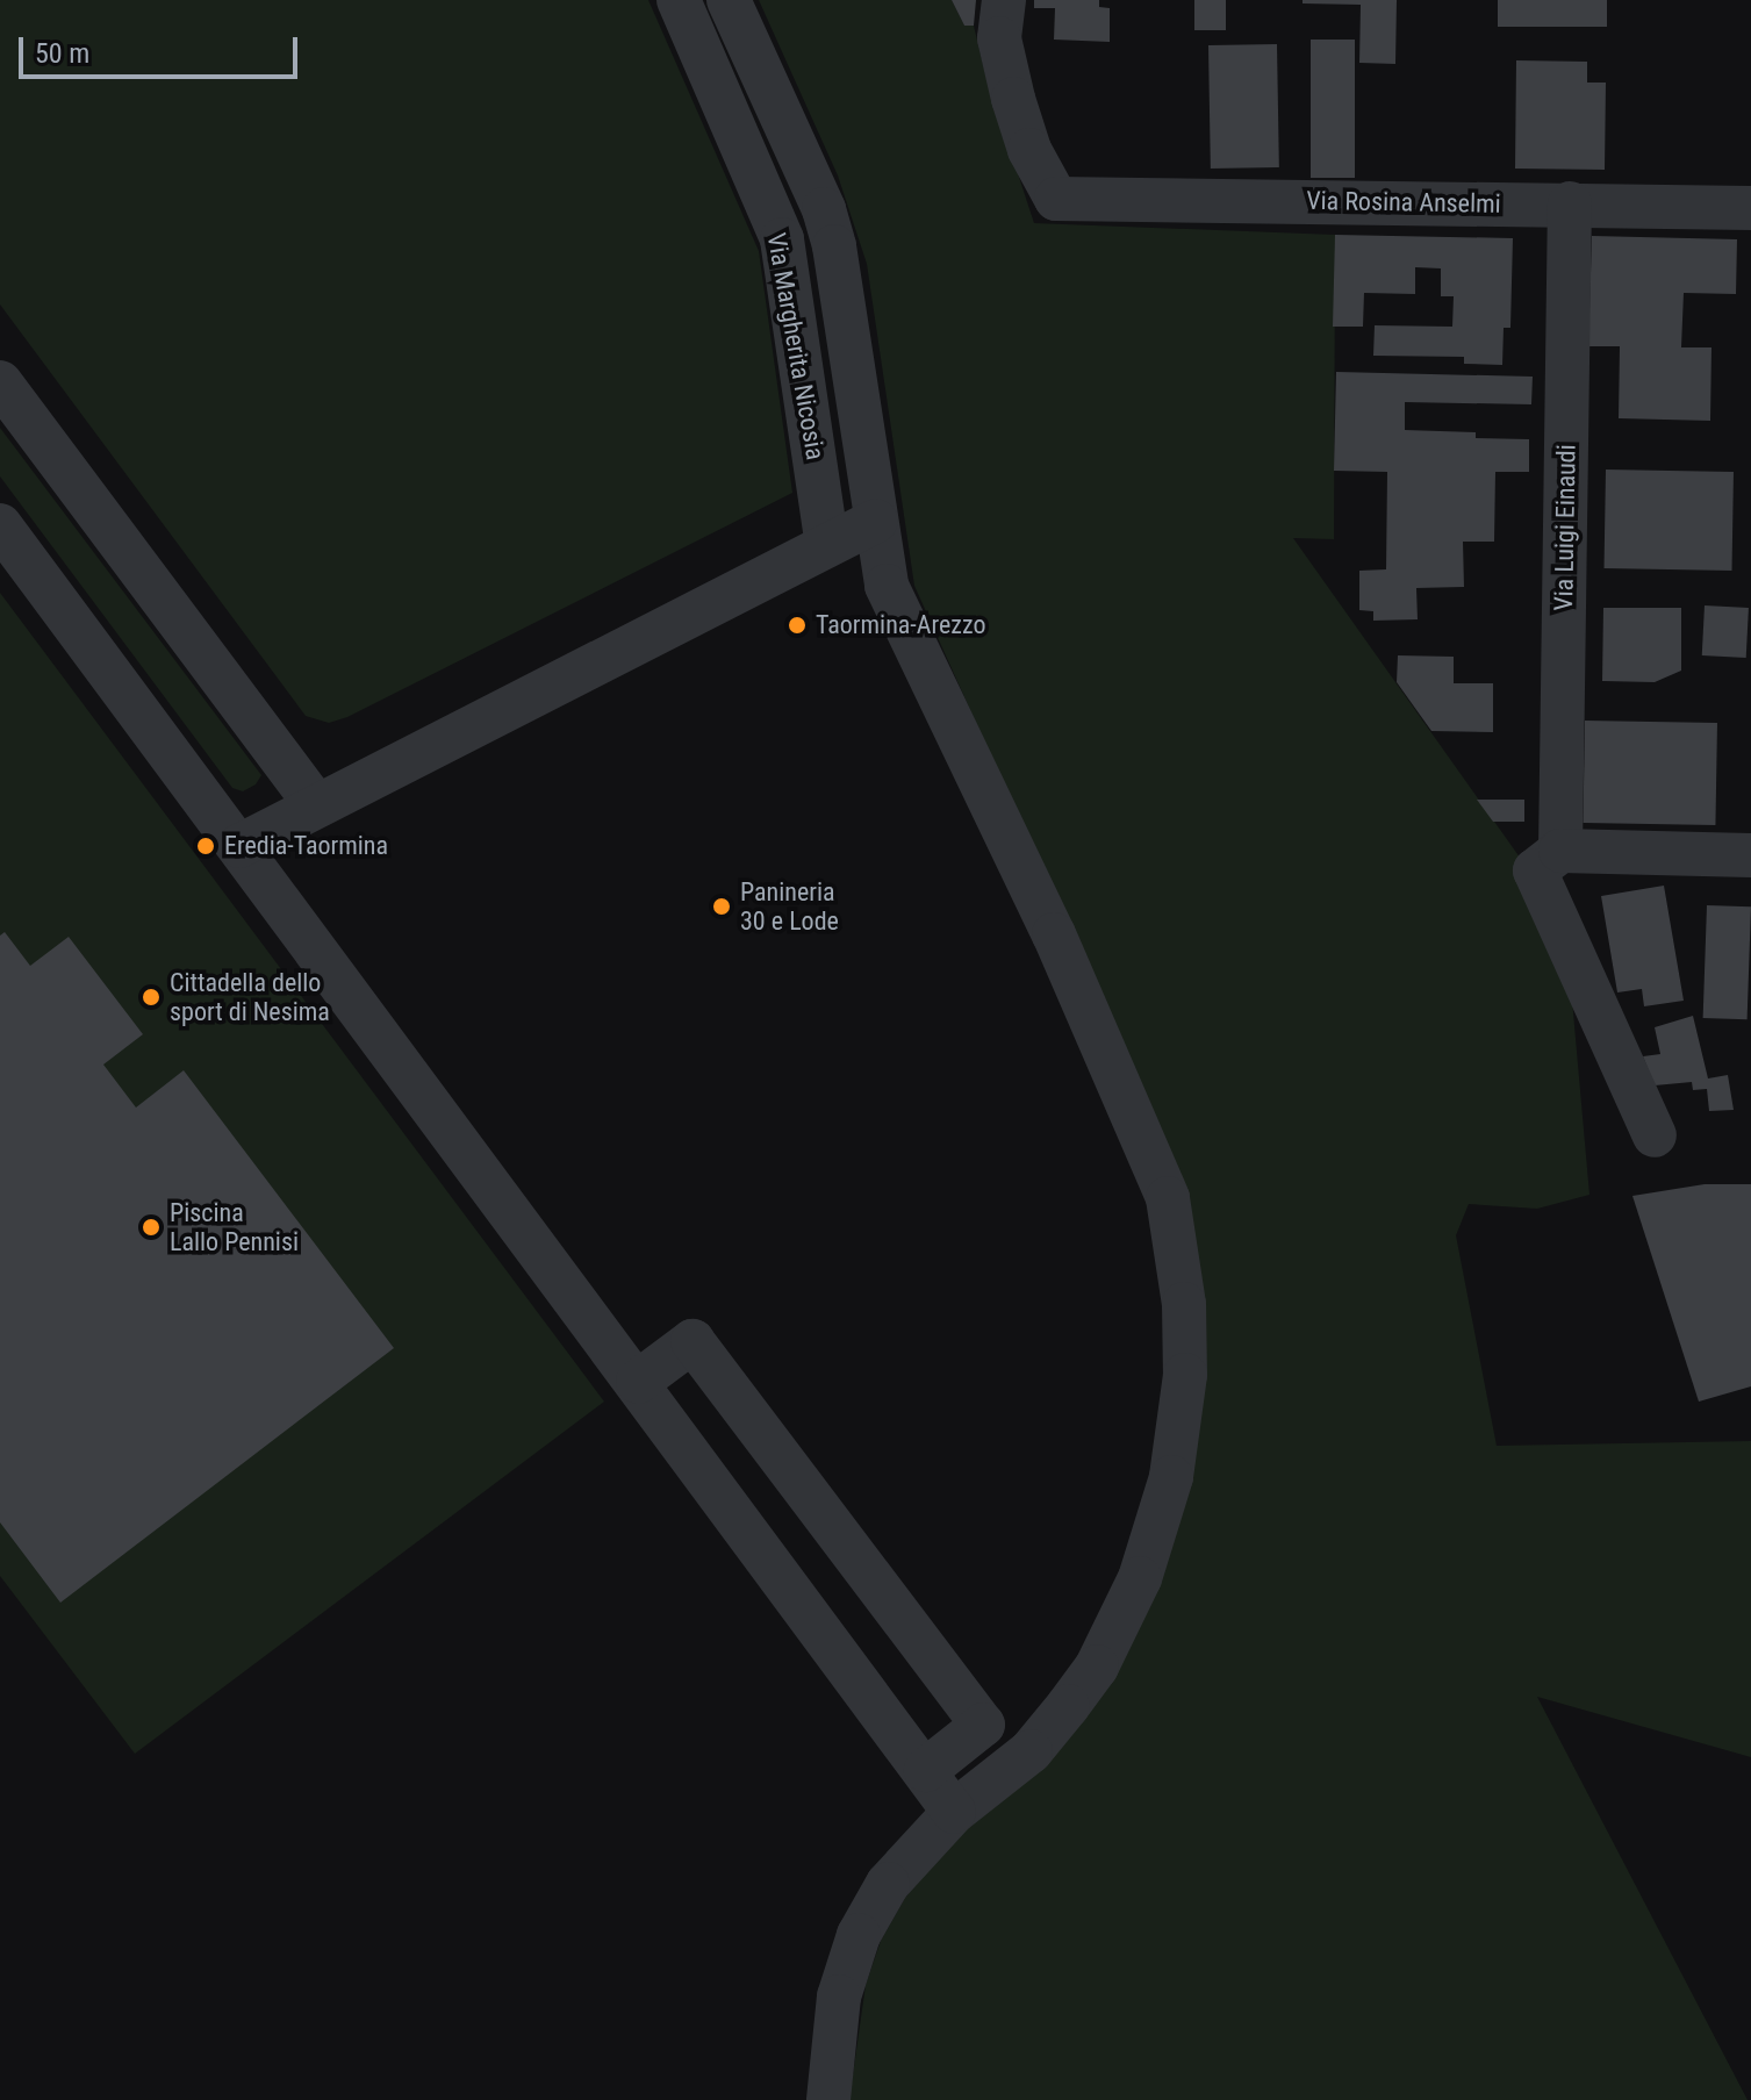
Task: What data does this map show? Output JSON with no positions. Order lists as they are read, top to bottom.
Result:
{
  "streets": {
    "street": ["Via Rosina Anselmi", "Via Margherita Nicosia", "Via Luigi Einaudi"]
  },
  "crossings": [
    ["Via Rosina Anselmi", "Via Luigi Einaudi"]
  ],
  "places": [
    "Taormina-Arezzo",
    "Eredia-Taormina",
    "Panineria 30 e Lode",
    "Cittadella dello sport di Nesima",
    "Piscina Lallo Pennisi"
  ],
  "scale_bar": "50 m"
}
